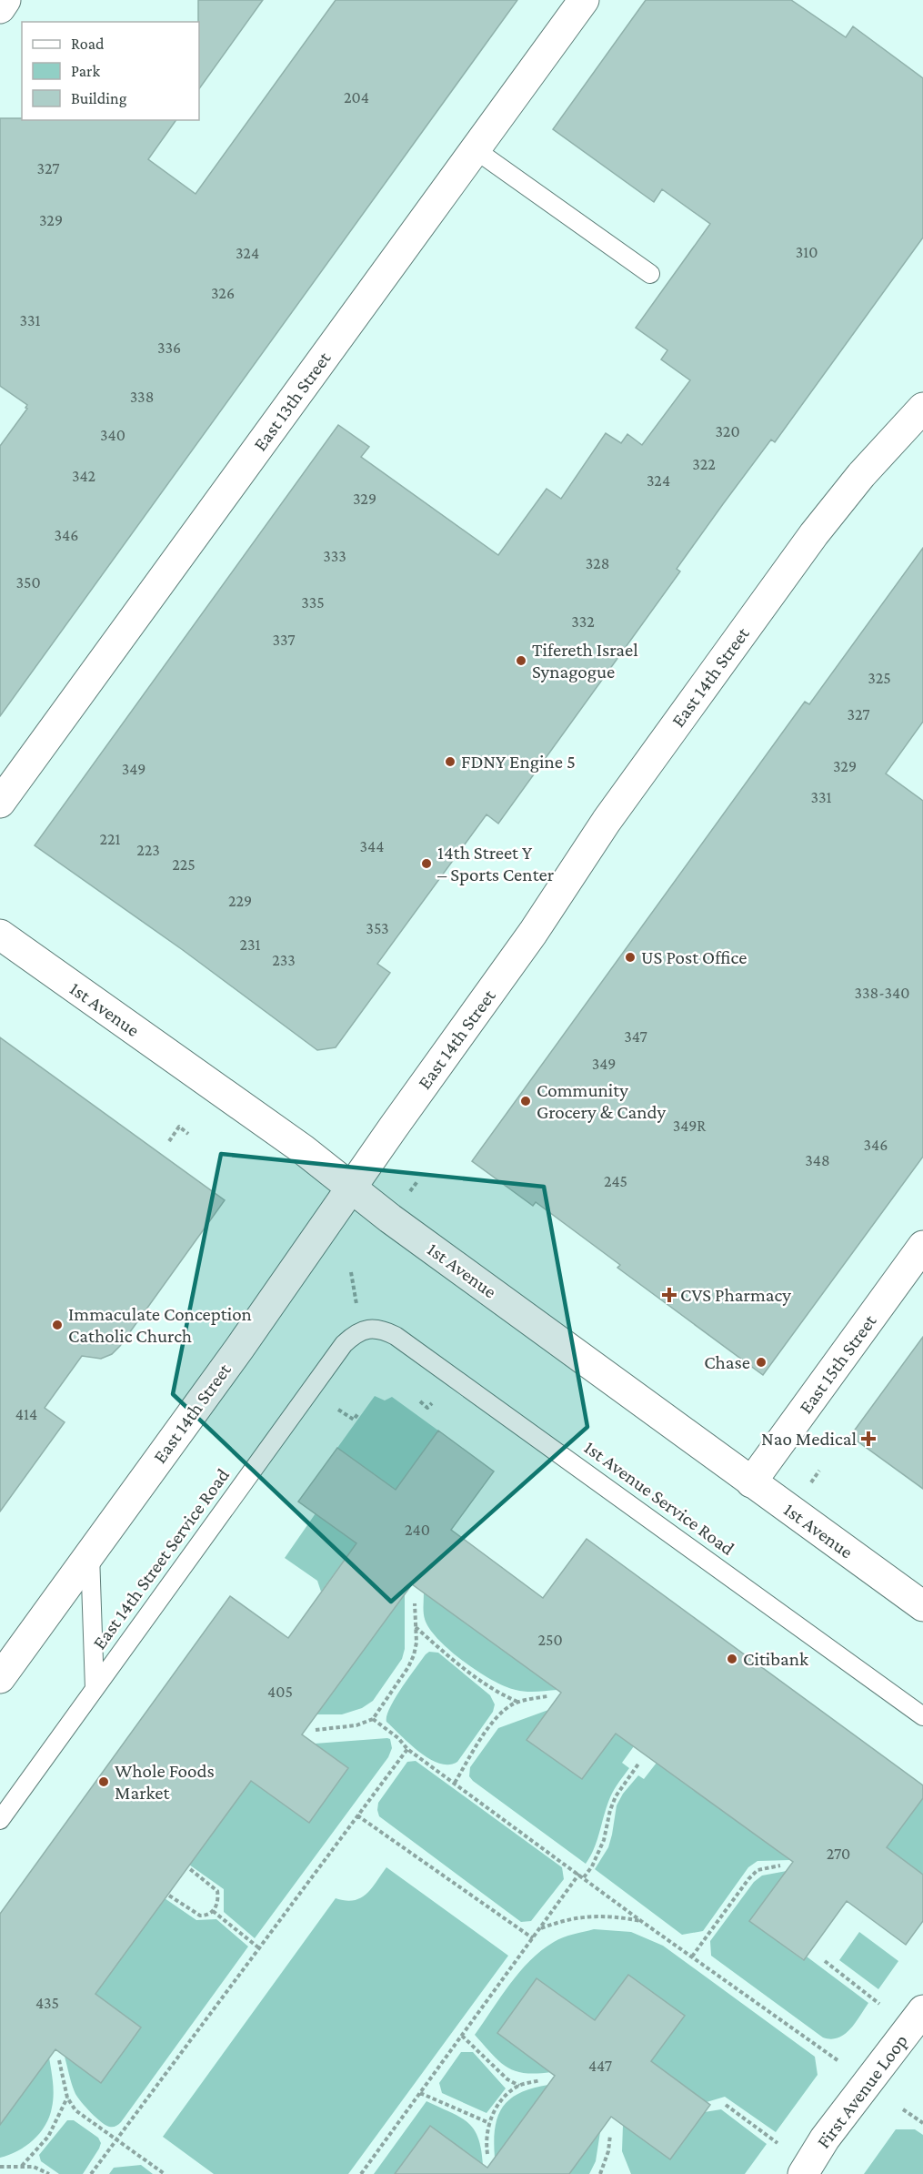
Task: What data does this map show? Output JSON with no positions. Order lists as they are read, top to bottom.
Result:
{
  "streets": {
    "main road": [
      "East 13th Street",
      "East 14th Street",
      "1st Avenue",
      "East 15th Street",
      "First Avenue Loop"
    ],
    "lane": ["1st Avenue Service Road", "East 14th Street Service Road"]
  },
  "crossings": [
    ["East 14th Street", "1st Avenue"],
    ["1st Avenue", "East 15th Street"],
    ["1st Avenue Service Road", "East 14th Street Service Road"]
  ],
  "places": {
    "other": [
      "Tifereth Israel Synagogue",
      "FDNY Engine 5",
      "14th Street Y – Sports Center",
      "US Post Office",
      "Community Grocery & Candy",
      "Immaculate Conception Catholic Church",
      "Chase",
      "Citibank",
      "Whole Foods Market"
    ],
    "health": ["CVS Pharmacy", "Nao Medical"]
  },
  "house_numbers": [
    "204",
    "327",
    "329",
    "310",
    "324",
    "326",
    "331",
    "336",
    "338",
    "320",
    "340",
    "322",
    "342",
    "324",
    "329",
    "346",
    "333",
    "328",
    "350",
    "335",
    "332",
    "337",
    "325",
    "327",
    "329",
    "349",
    "331",
    "221",
    "344",
    "223",
    "225",
    "229",
    "353",
    "231",
    "233",
    "338-340",
    "347",
    "349",
    "349R",
    "346",
    "348",
    "245",
    "414",
    "240",
    "250",
    "405",
    "270",
    "435",
    "447"
  ],
  "legend": ["Road", "Park", "Building"]
}
